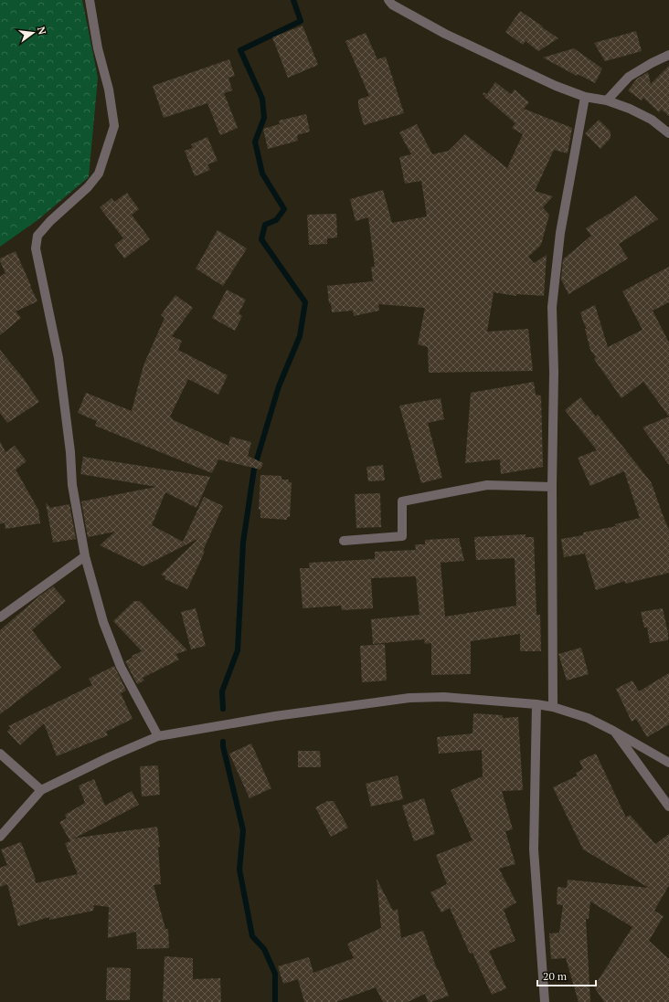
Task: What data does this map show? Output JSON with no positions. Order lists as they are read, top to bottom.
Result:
{
  "scale_bar": "20 m",
  "north": "right"
}
